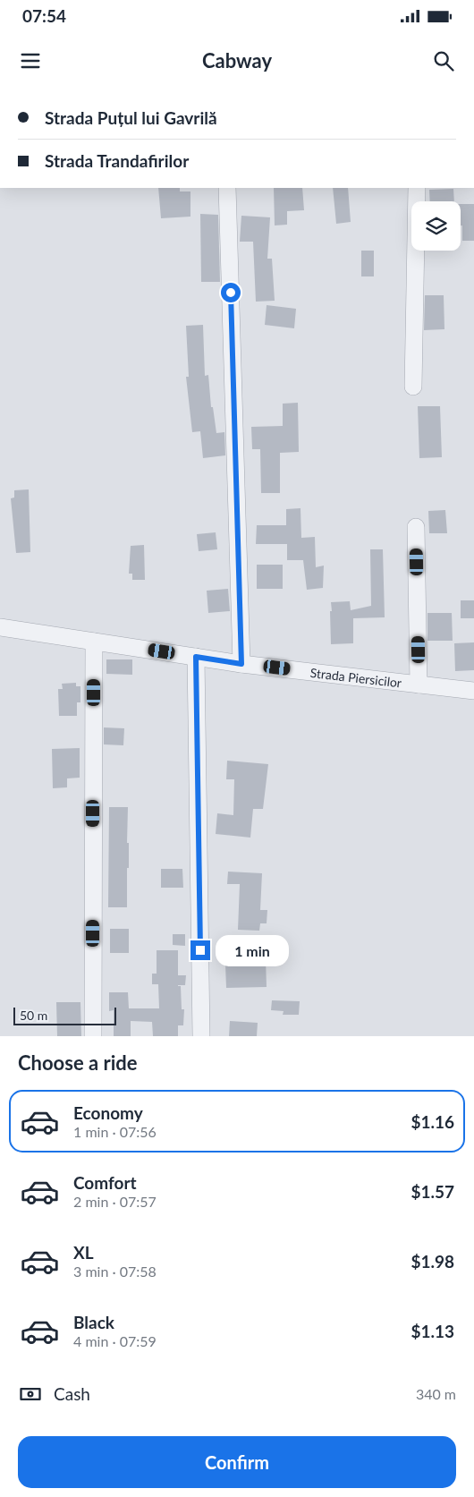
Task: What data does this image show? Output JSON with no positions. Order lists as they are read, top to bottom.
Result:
{
  "streets": {
    "street": ["Strada Piersicilor"]
  },
  "scale_bar": "50 m",
  "page": {
    "status": "07:54",
    "header": "Cabway",
    "banner": ["Strada Puțul lui Gavrilă", "Strada Trandafirilor"],
    "bubble": "1 min",
    "scale": "50 m",
    "heading": "Choose a ride",
    "list": [
      {
        "name": "Economy",
        "note": "1 min · 07:56",
        "value": "$1.16"
      },
      {
        "name": "Comfort",
        "note": "2 min · 07:57",
        "value": "$1.57"
      },
      {
        "name": "XL",
        "note": "3 min · 07:58",
        "value": "$1.98"
      },
      {
        "name": "Black",
        "note": "4 min · 07:59",
        "value": "$1.13"
      }
    ],
    "pay": ["Cash", "340 m"],
    "buttons": "Confirm"
  }
}
